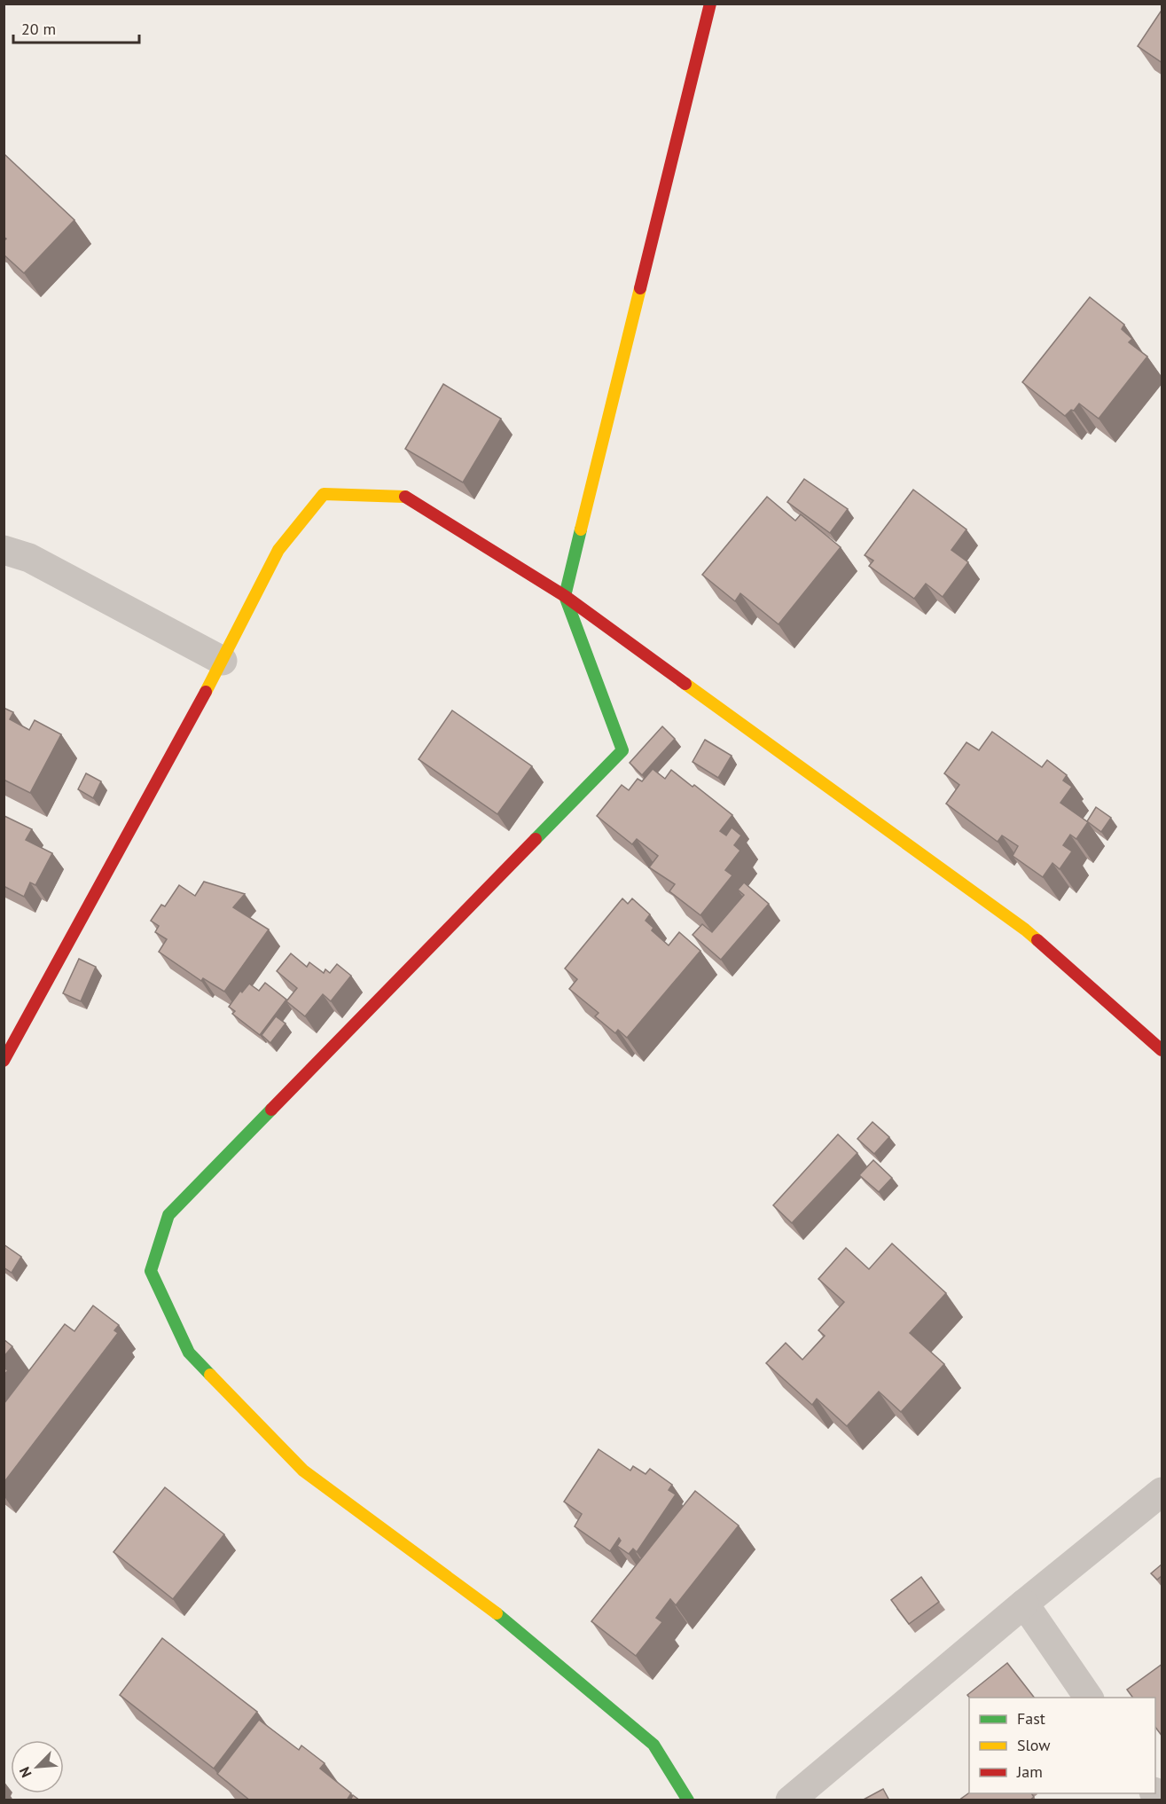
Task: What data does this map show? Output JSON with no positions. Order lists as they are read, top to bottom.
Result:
{
  "legend": ["Fast", "Slow", "Jam"],
  "scale_bar": "20 m",
  "north": "bottom left"
}
